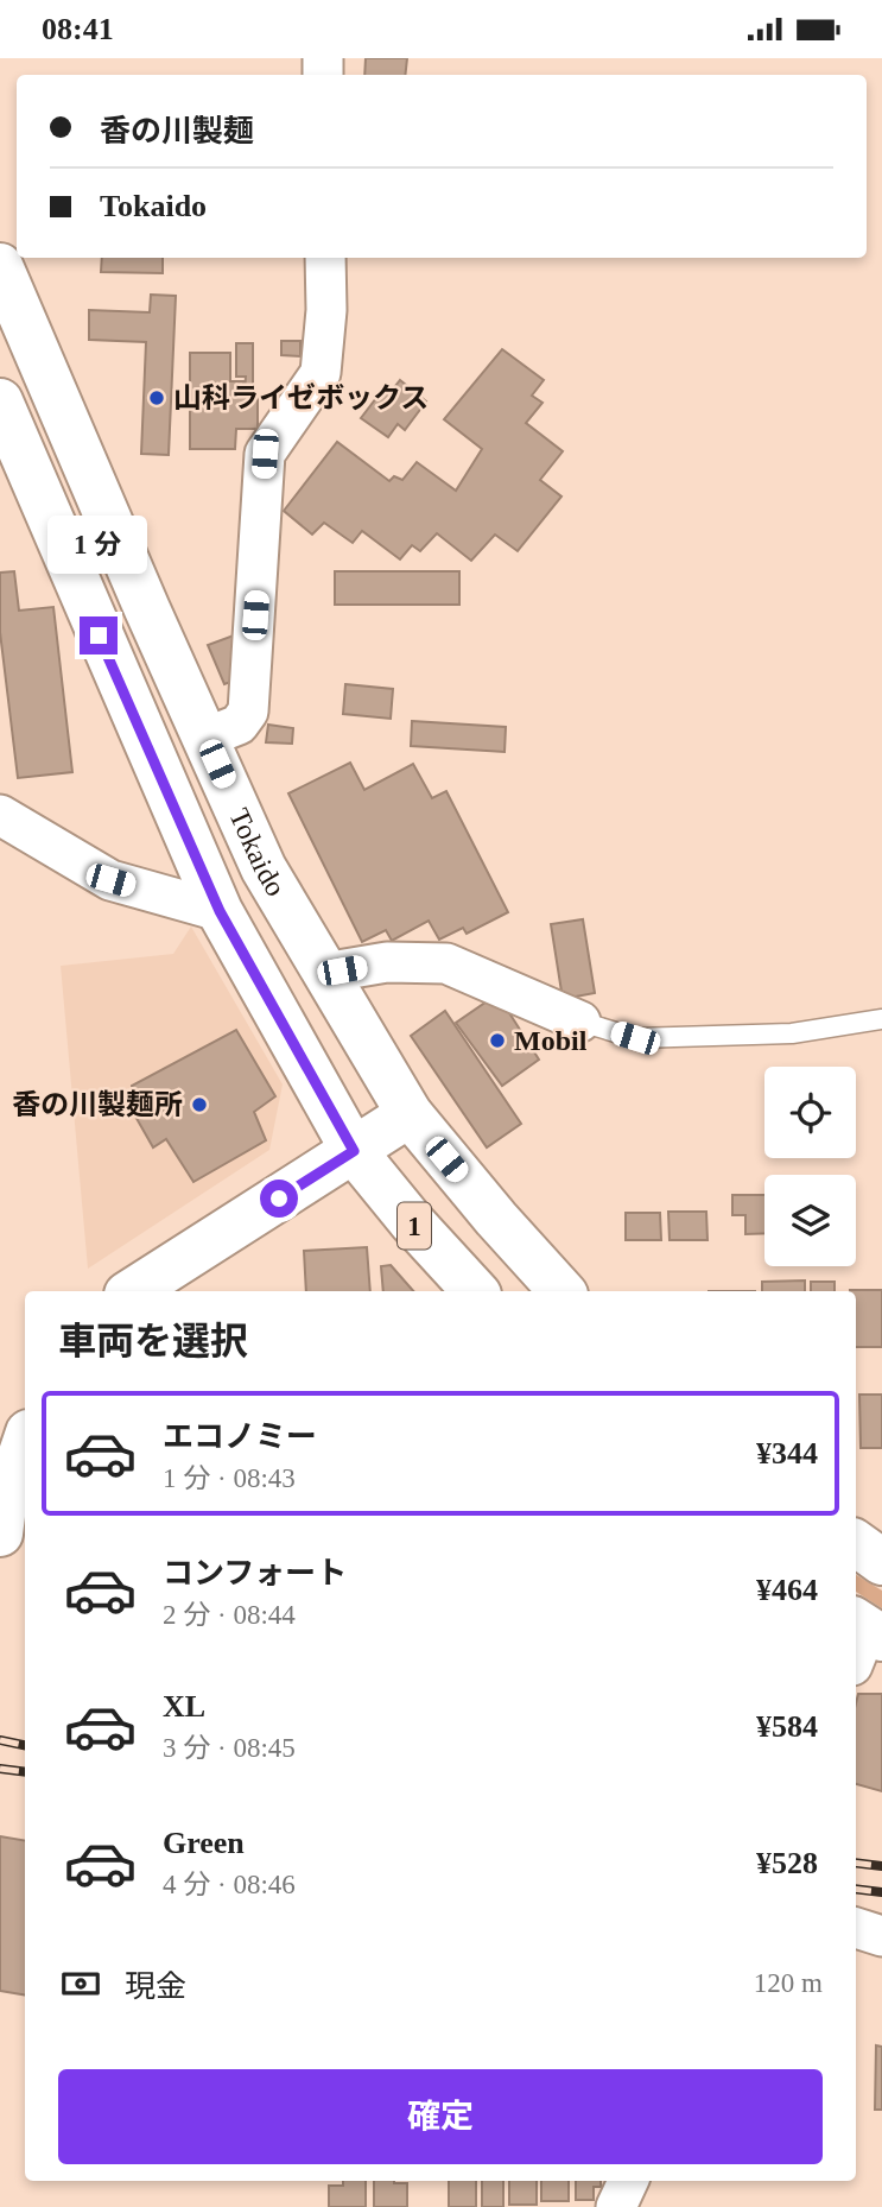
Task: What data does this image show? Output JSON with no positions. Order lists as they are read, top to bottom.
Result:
{
  "streets": {
    "main road": ["Tokaido", "1"]
  },
  "places": ["山科ライゼボックス", "Mobil", "香の川製麺所"],
  "page": {
    "status": "08:41",
    "banner": ["香の川製麺", "Tokaido"],
    "bubble": "1 分",
    "heading": "車両を選択",
    "list": [
      {
        "name": "エコノミー",
        "note": "1 分 · 08:43",
        "value": "¥344"
      },
      {
        "name": "コンフォート",
        "note": "2 分 · 08:44",
        "value": "¥464"
      },
      {
        "name": "XL",
        "note": "3 分 · 08:45",
        "value": "¥584"
      },
      {
        "name": "Green",
        "note": "4 分 · 08:46",
        "value": "¥528"
      }
    ],
    "pay": ["現金", "120 m"],
    "buttons": "確定"
  }
}
